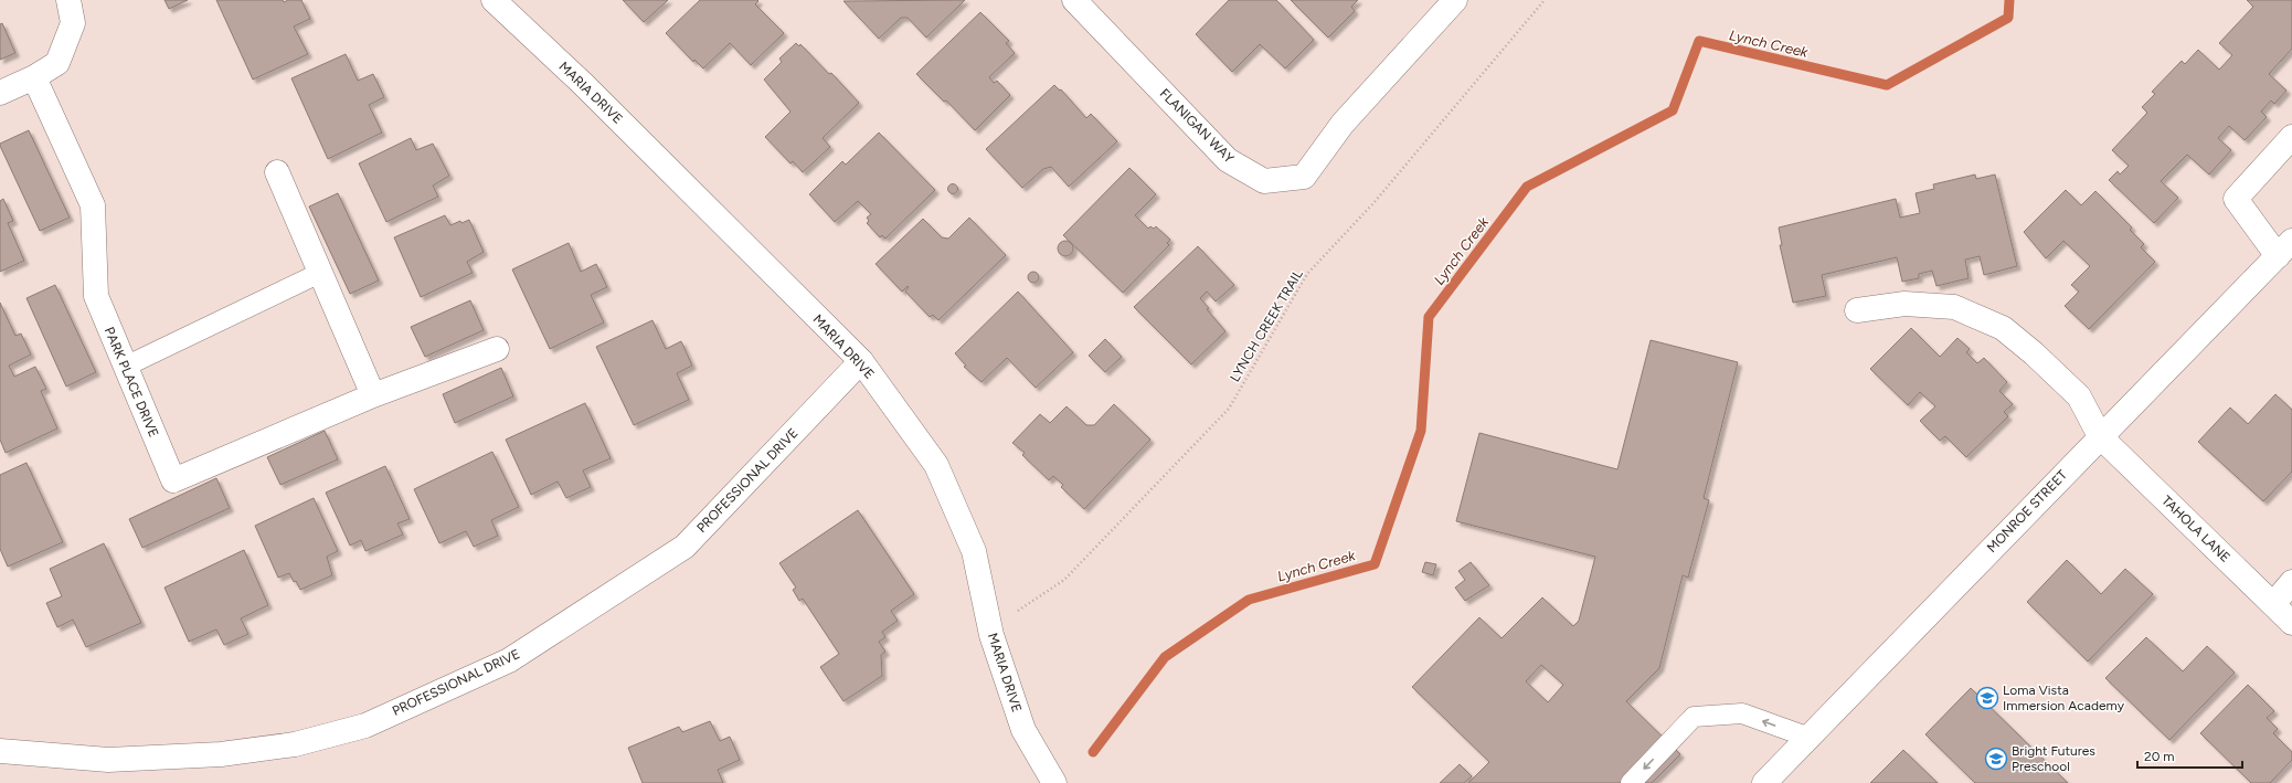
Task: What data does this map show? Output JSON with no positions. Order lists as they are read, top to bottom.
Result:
{
  "streets": {
    "street": [
      "MARIA DRIVE",
      "FLANIGAN WAY",
      "PARK PLACE DRIVE",
      "PROFESSIONAL DRIVE",
      "MONROE STREET",
      "TAHOLA LANE"
    ],
    "path": ["LYNCH CREEK TRAIL"]
  },
  "crossings": [
    ["MARIA DRIVE", "PROFESSIONAL DRIVE"],
    ["MONROE STREET", "TAHOLA LANE"]
  ],
  "water": ["Lynch Creek"],
  "places": {
    "school or university": ["Loma Vista Immersion Academy", "Bright Futures Preschool"]
  },
  "scale_bar": "20 m"
}
